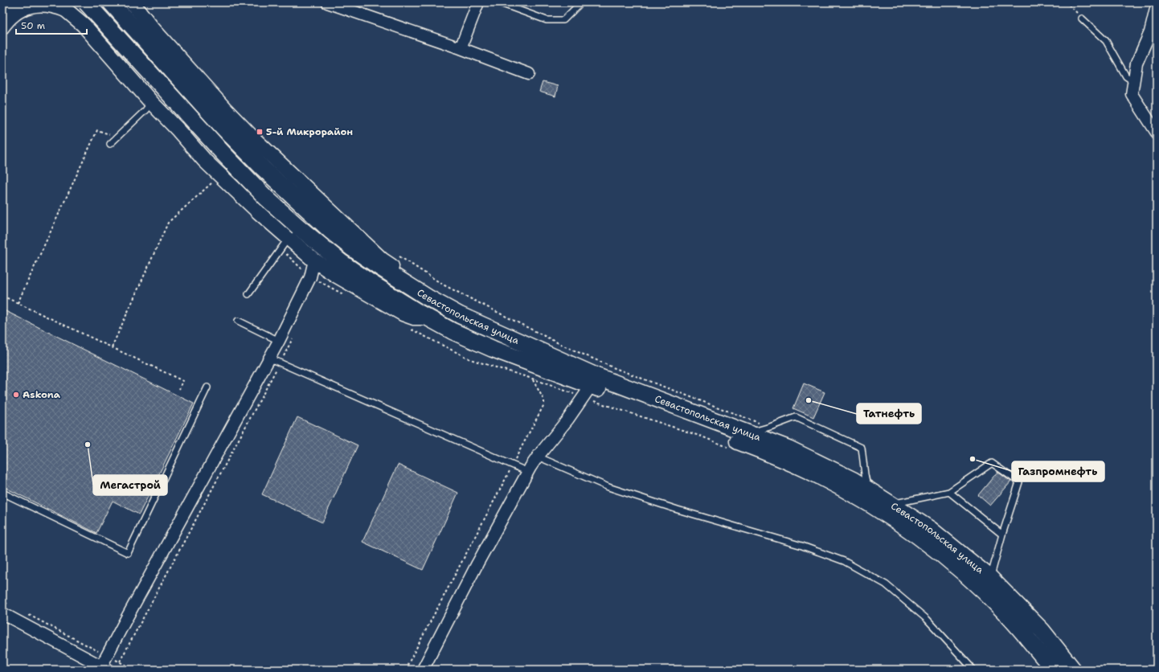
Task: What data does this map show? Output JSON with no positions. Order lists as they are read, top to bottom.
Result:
{
  "streets": {
    "main road": ["Севастопольская улица"]
  },
  "places": {
    "transit": ["5-й Микрорайон"],
    "other": [
      "Askona",
      "Татнефть",
      "Мегастрой",
      "Газпромнефть"
    ]
  },
  "scale_bar": "50 m"
}
